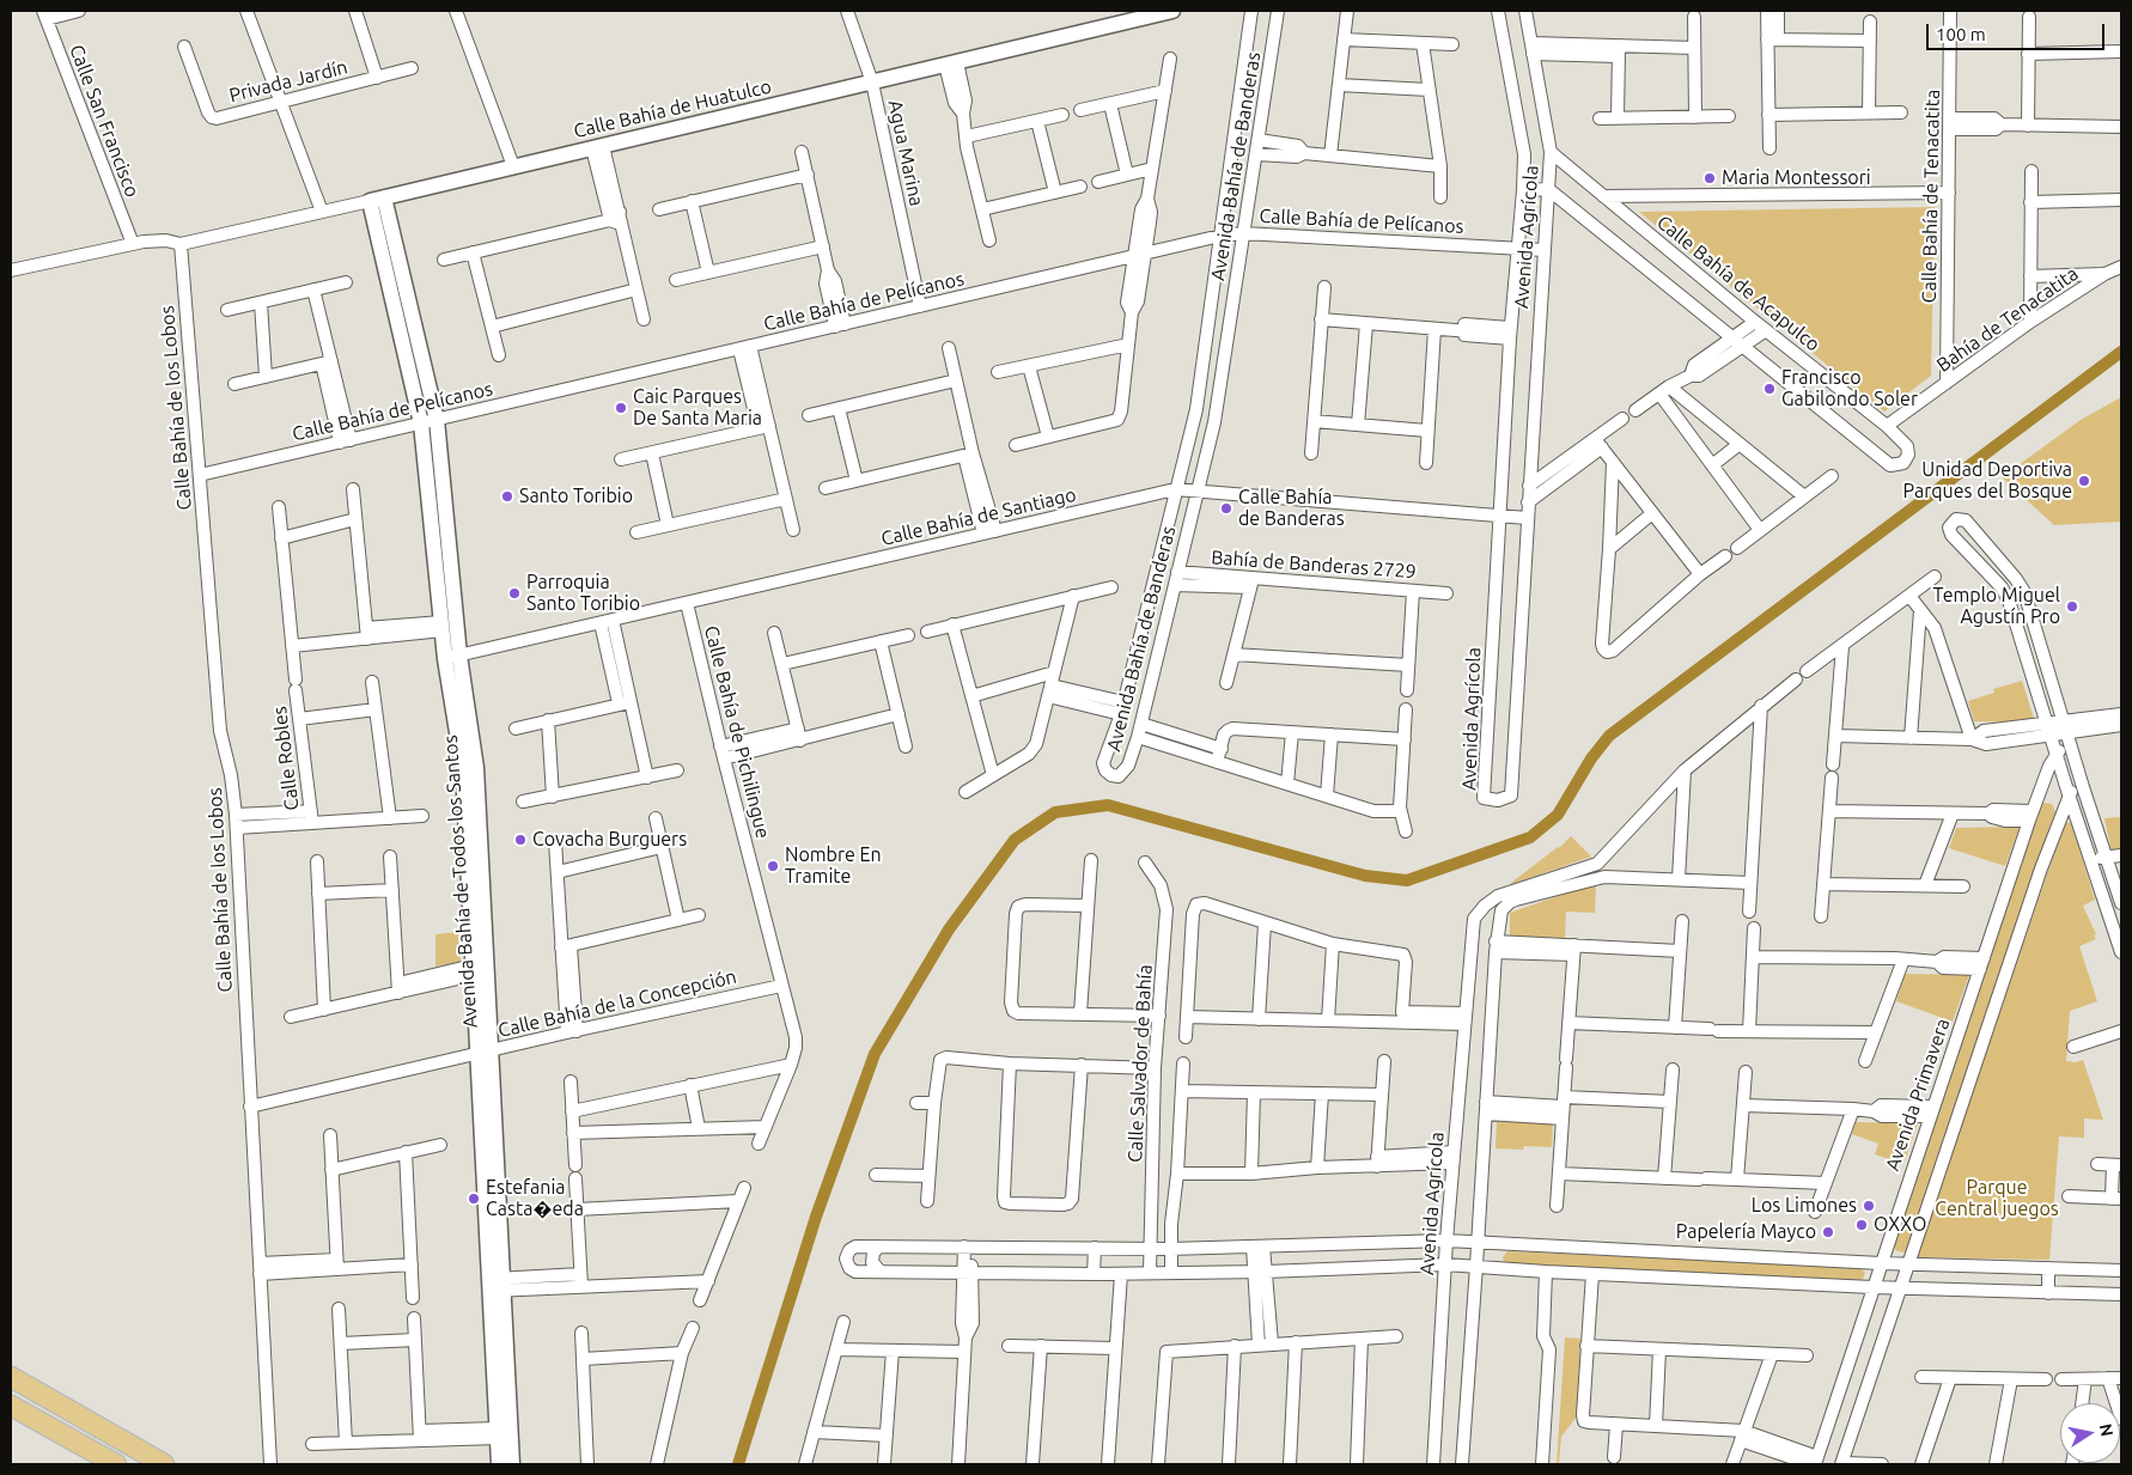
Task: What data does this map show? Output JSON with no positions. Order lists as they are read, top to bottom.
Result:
{
  "streets": {
    "street": [
      "Privada Jardín",
      "Calle Bahía de Huatulco",
      "Calle San Francisco",
      "Agua Marina",
      "Avenida Bahía de Banderas",
      "Calle Bahía de Tenacatita",
      "Calle Bahía de Pelícanos",
      "Avenida Agrícola",
      "Calle Bahía de Acapulco",
      "Bahía de Tenacatita",
      "Calle Bahía de los Lobos",
      "Calle Bahía de Santiago",
      "Bahía de Banderas 2729",
      "Calle Bahía de Pichilingue",
      "Calle Robles",
      "Avenida Bahía de Todos los Santos",
      "Calle Bahía de la Concepción",
      "Calle Salvador de Bahía",
      "Avenida Primavera"
    ]
  },
  "crossings": [
    ["Calle Bahía de Huatulco", "Calle San Francisco"],
    ["Calle Bahía de Huatulco", "Agua Marina"],
    ["Calle Bahía de Huatulco", "Calle Bahía de los Lobos"],
    ["Calle Bahía de Huatulco", "Avenida Bahía de Todos los Santos"],
    ["Agua Marina", "Calle Bahía de Pelícanos"],
    ["Avenida Bahía de Banderas", "Calle Bahía de Pelícanos"],
    ["Avenida Bahía de Banderas", "Calle Bahía de Santiago"],
    ["Avenida Bahía de Banderas", "Bahía de Banderas 2729"],
    ["Calle Bahía de Tenacatita", "Bahía de Tenacatita"],
    ["Calle Bahía de Pelícanos", "Avenida Agrícola"],
    ["Calle Bahía de Pelícanos", "Calle Bahía de los Lobos"],
    ["Calle Bahía de Pelícanos", "Avenida Bahía de Todos los Santos"],
    ["Avenida Agrícola", "Calle Bahía de Acapulco"],
    ["Avenida Agrícola", "Calle Bahía de Santiago"],
    ["Calle Bahía de Acapulco", "Bahía de Tenacatita"],
    ["Calle Bahía de los Lobos", "Calle Bahía de la Concepción"],
    ["Calle Bahía de Santiago", "Calle Bahía de Pichilingue"],
    ["Calle Bahía de Santiago", "Avenida Bahía de Todos los Santos"],
    ["Calle Bahía de Pichilingue", "Calle Bahía de la Concepción"],
    ["Avenida Bahía de Todos los Santos", "Calle Bahía de la Concepción"]
  ],
  "parks": ["Parque Central juegos"],
  "places": [
    "Maria Montessori",
    "Francisco Gabilondo Soler",
    "Caic Parques De Santa Maria",
    "Unidad Deportiva Parques del Bosque",
    "Santo Toribio",
    "Calle Bahía de Banderas",
    "Parroquia Santo Toribio",
    "Templo Miguel Agustín Pro",
    "Covacha Burguers",
    "Nombre En Tramite",
    "Estefania Casta�eda",
    "Los Limones",
    "OXXO",
    "Papelería Mayco"
  ],
  "scale_bar": "100 m",
  "north": "right"
}
